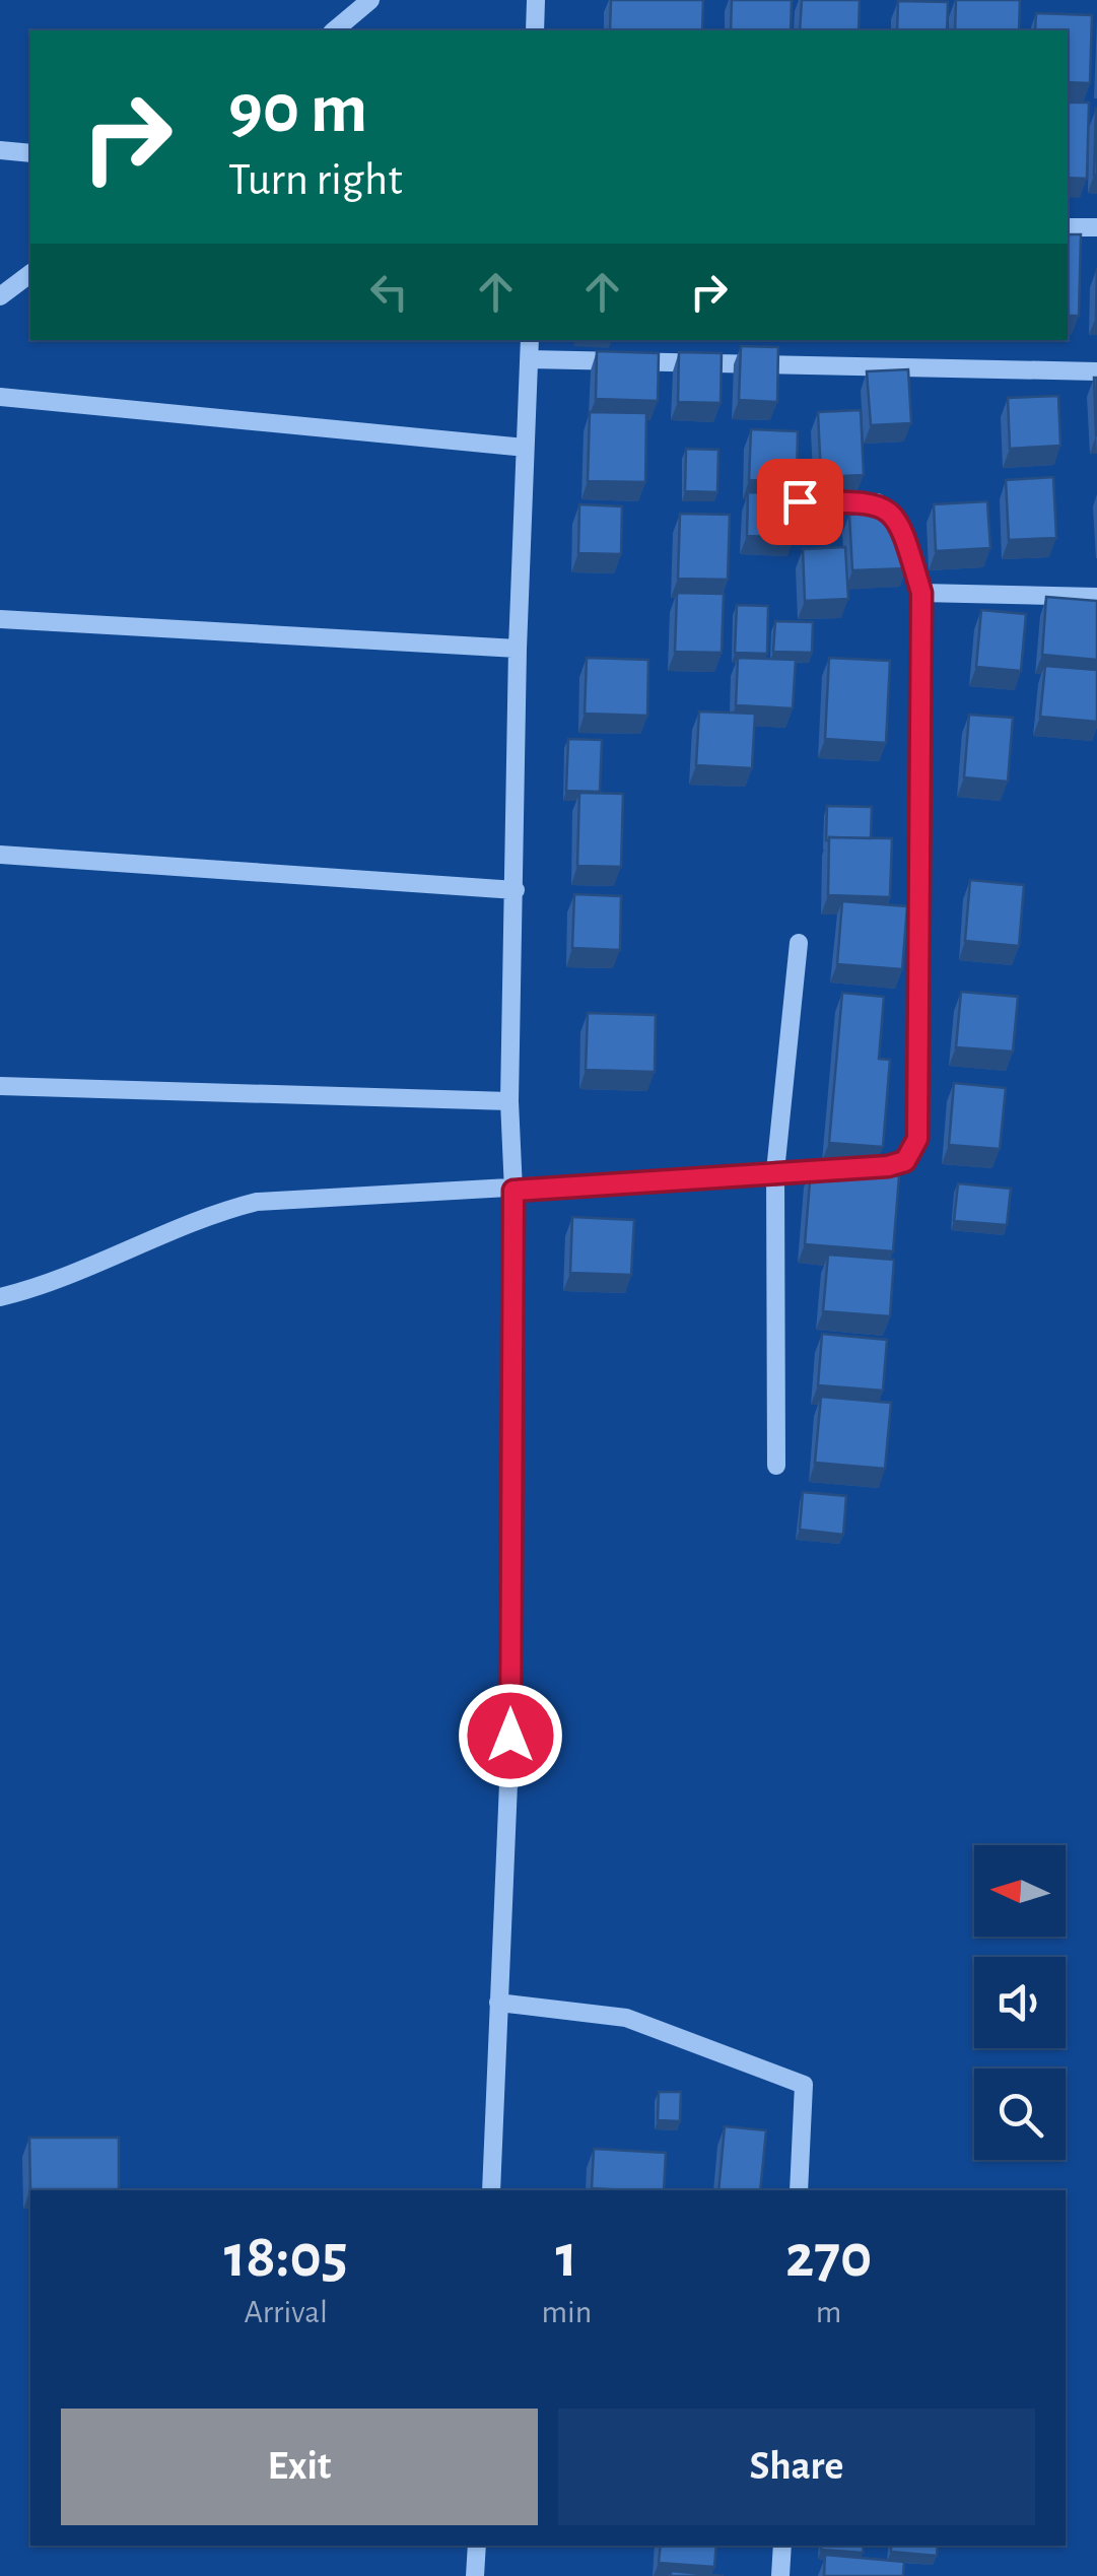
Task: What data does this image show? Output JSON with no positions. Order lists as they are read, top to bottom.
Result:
{
  "north": "left",
  "page": {
    "turn": ["90 m", "Turn right"],
    "eta": [
      "18:05",
      "Arrival",
      "1",
      "min",
      "270",
      "m"
    ],
    "buttons": ["Exit", "Share"]
  }
}
